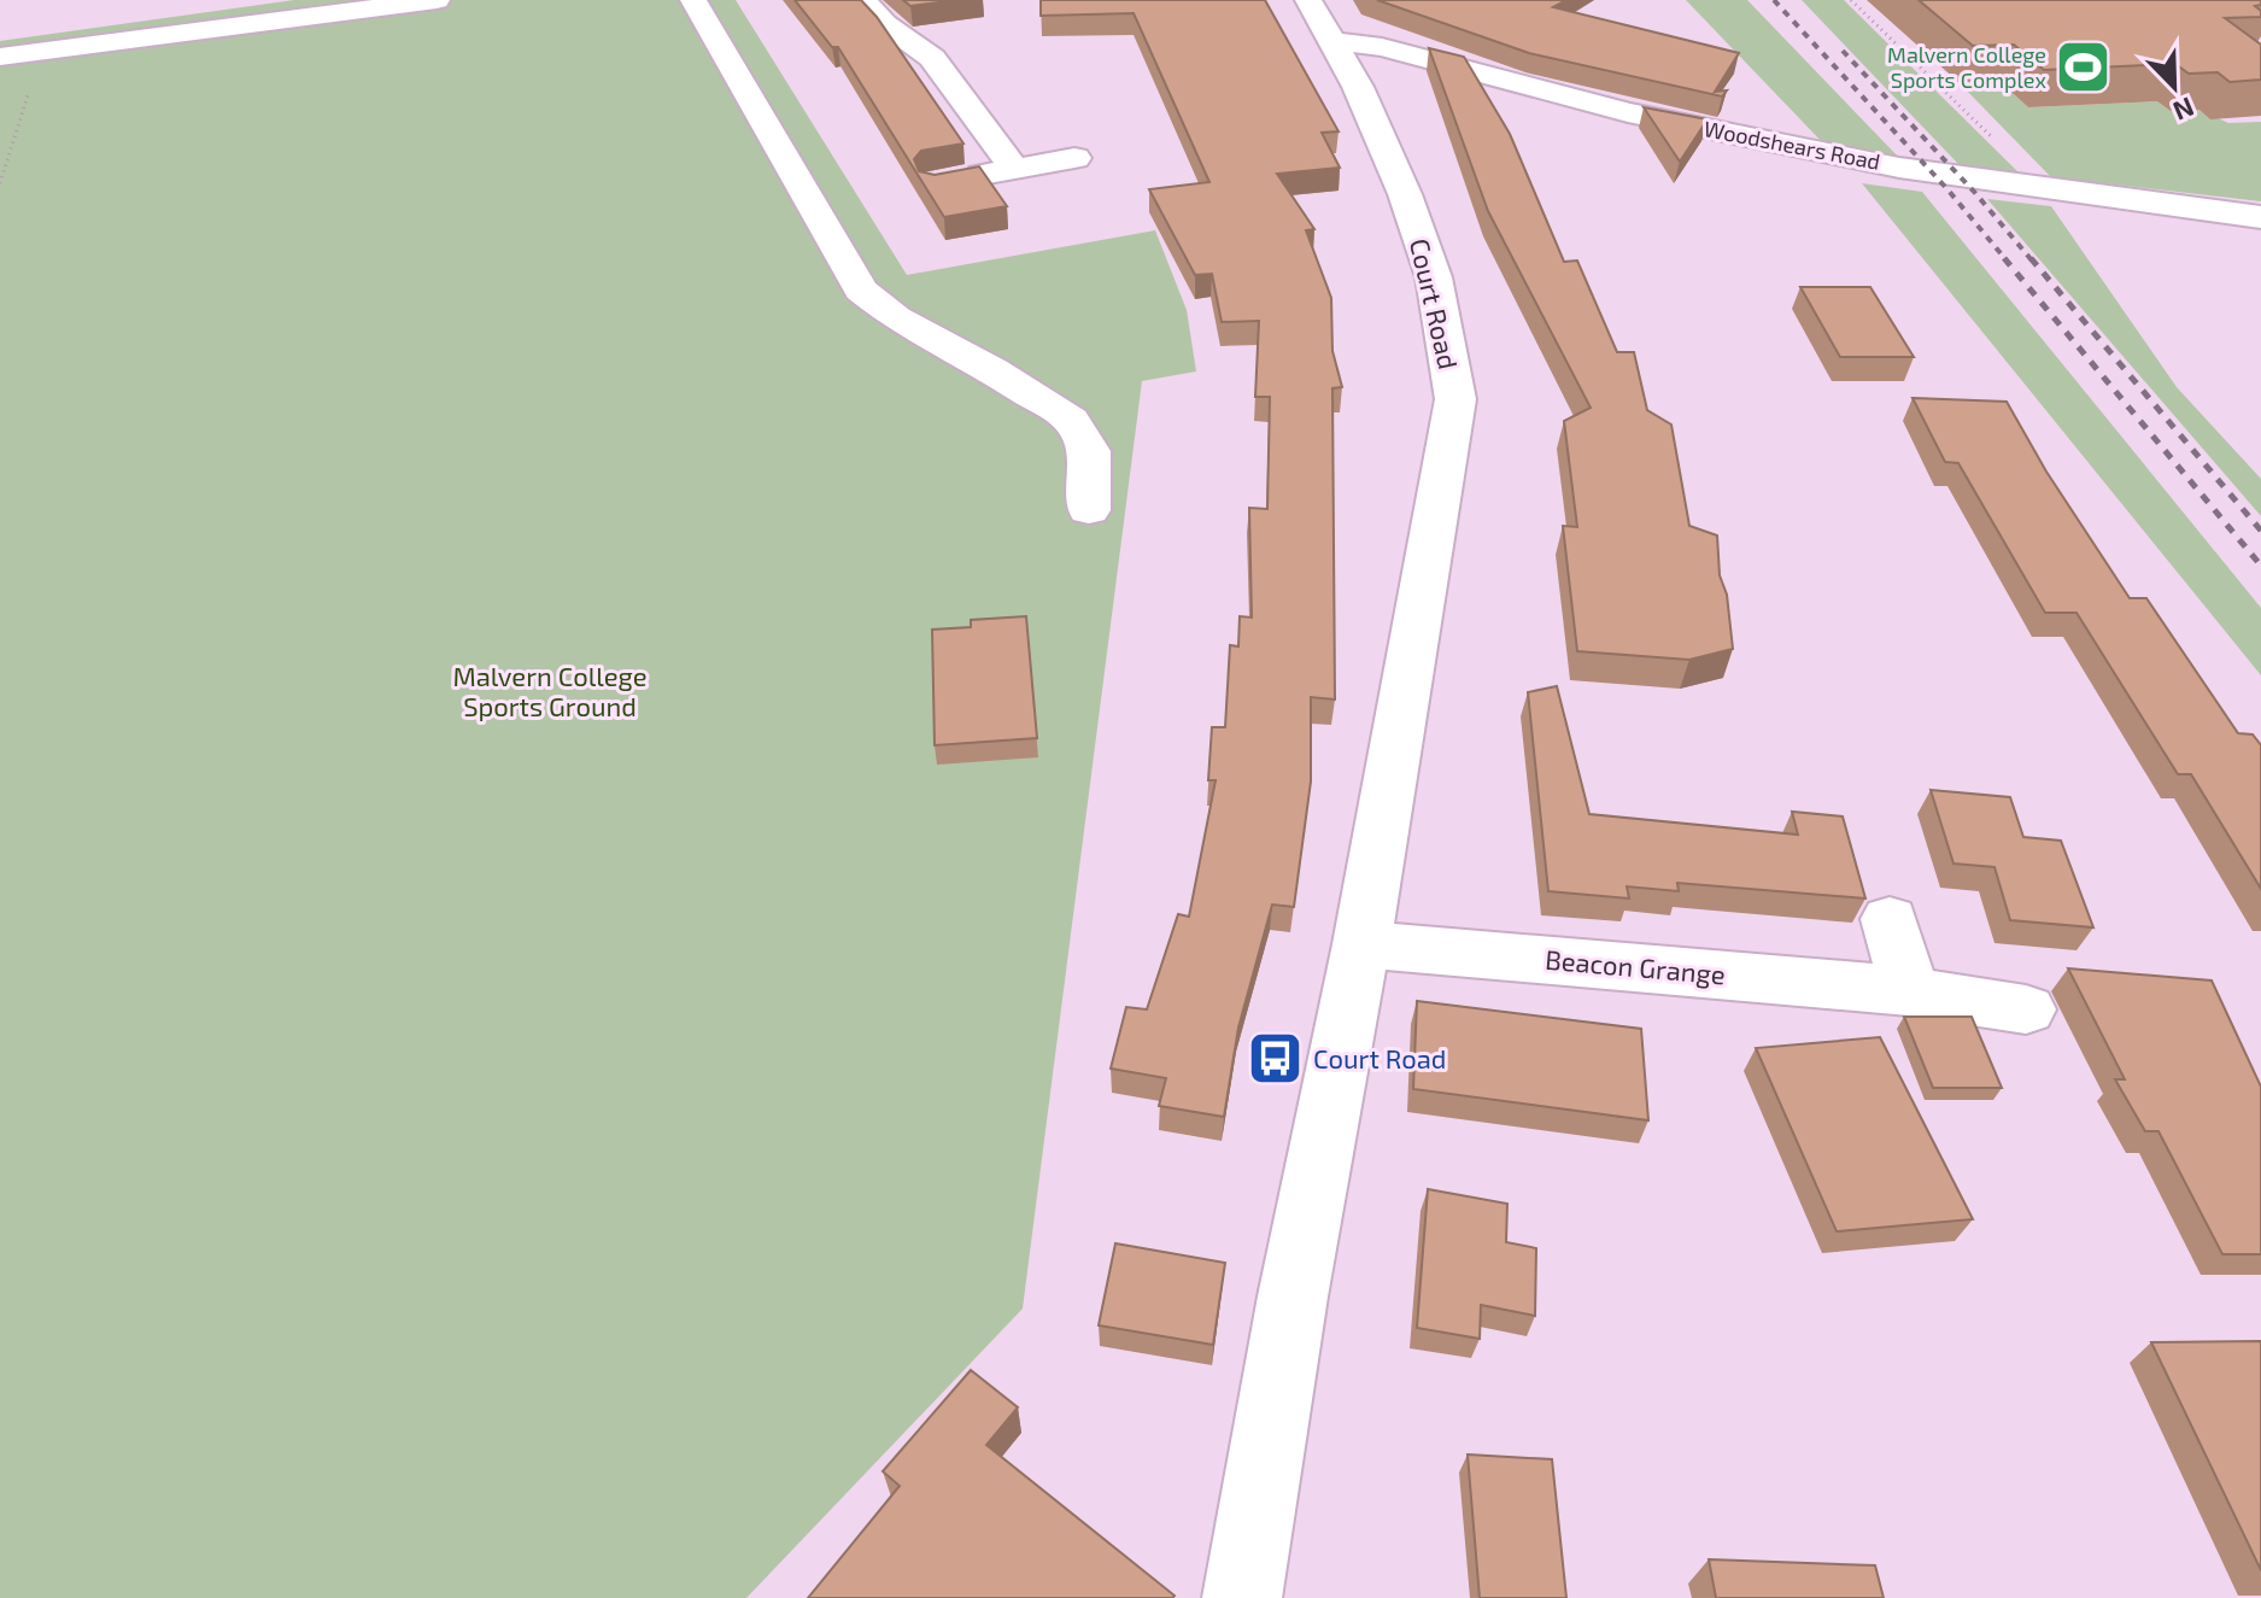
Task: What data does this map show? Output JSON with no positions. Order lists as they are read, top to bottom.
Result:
{
  "streets": {
    "street": ["Woodshears Road", "Court Road", "Beacon Grange"]
  },
  "crossings": [
    ["Woodshears Road", "Court Road"],
    ["Court Road", "Beacon Grange"]
  ],
  "parks": ["Malvern College Sports Ground"],
  "places": {
    "sports": ["Malvern College Sports Complex"],
    "bus stop": ["Court Road"]
  },
  "north": "bottom right"
}
